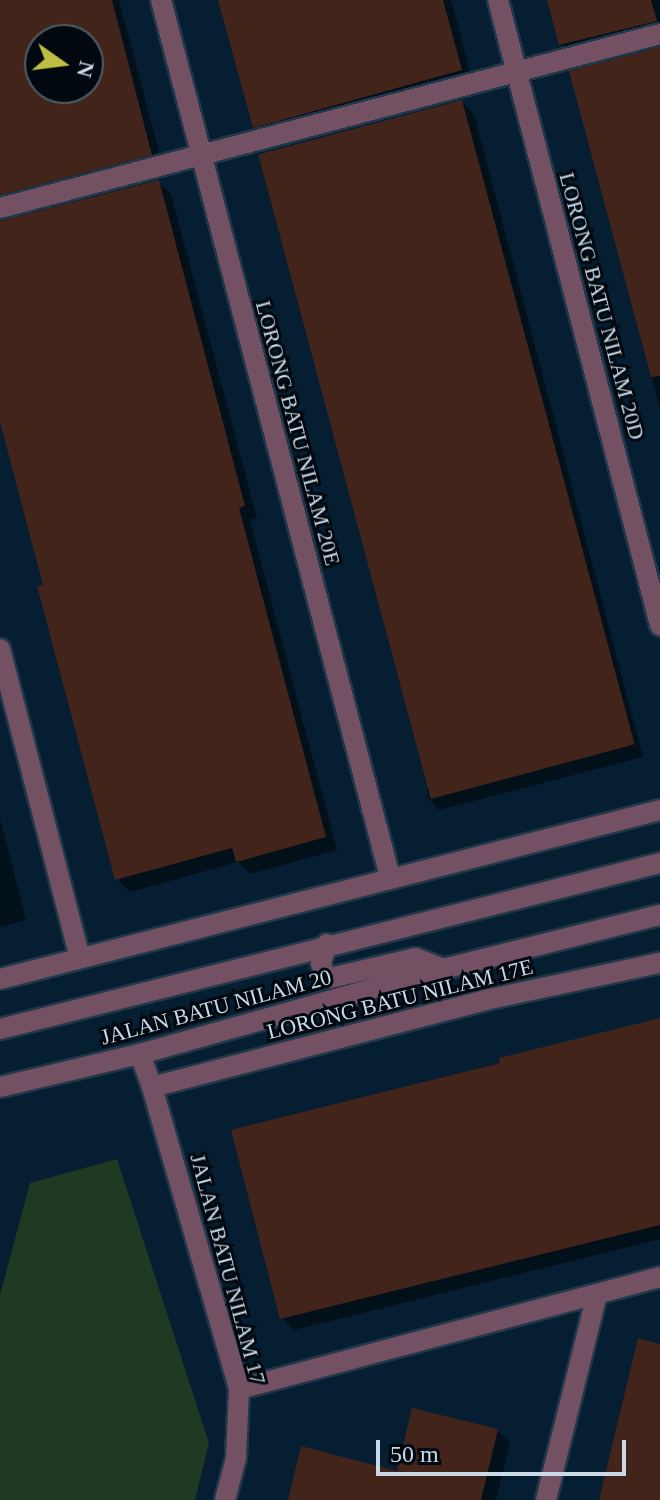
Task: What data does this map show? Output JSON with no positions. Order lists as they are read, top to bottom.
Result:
{
  "streets": {
    "street": [
      "LORONG BATU NILAM 20D",
      "LORONG BATU NILAM 20E",
      "LORONG BATU NILAM 17E",
      "JALAN BATU NILAM 20",
      "JALAN BATU NILAM 17"
    ]
  },
  "crossings": [
    ["LORONG BATU NILAM 17E", "JALAN BATU NILAM 17"],
    ["JALAN BATU NILAM 20", "JALAN BATU NILAM 17"]
  ],
  "scale_bar": "50 m",
  "north": "right"
}
